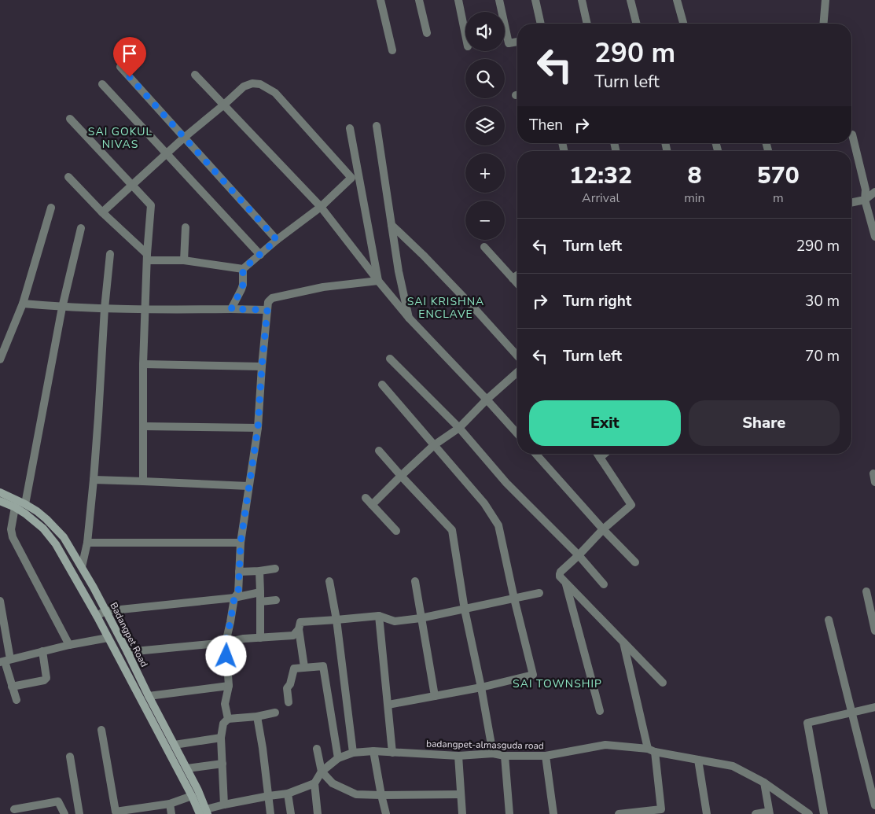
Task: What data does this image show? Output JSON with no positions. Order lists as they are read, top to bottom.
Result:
{
  "streets": {
    "main road": ["Badangpet Road"],
    "street": ["badangpet-almasguda road"]
  },
  "districts": ["SAI GOKUL NIVAS", "SAI KRISHNA ENCLAVE", "SAI TOWNSHIP"],
  "page": {
    "map_buttons": ["+", "−"],
    "turn": ["290 m", "Turn left"],
    "then": "Then",
    "eta": [
      "12:32",
      "Arrival",
      "8",
      "min",
      "570",
      "m"
    ],
    "list": [
      {
        "name": "Turn left",
        "value": "290 m"
      },
      {
        "name": "Turn right",
        "value": "30 m"
      },
      {
        "name": "Turn left",
        "value": "70 m"
      }
    ],
    "buttons": ["Exit", "Share"]
  }
}
